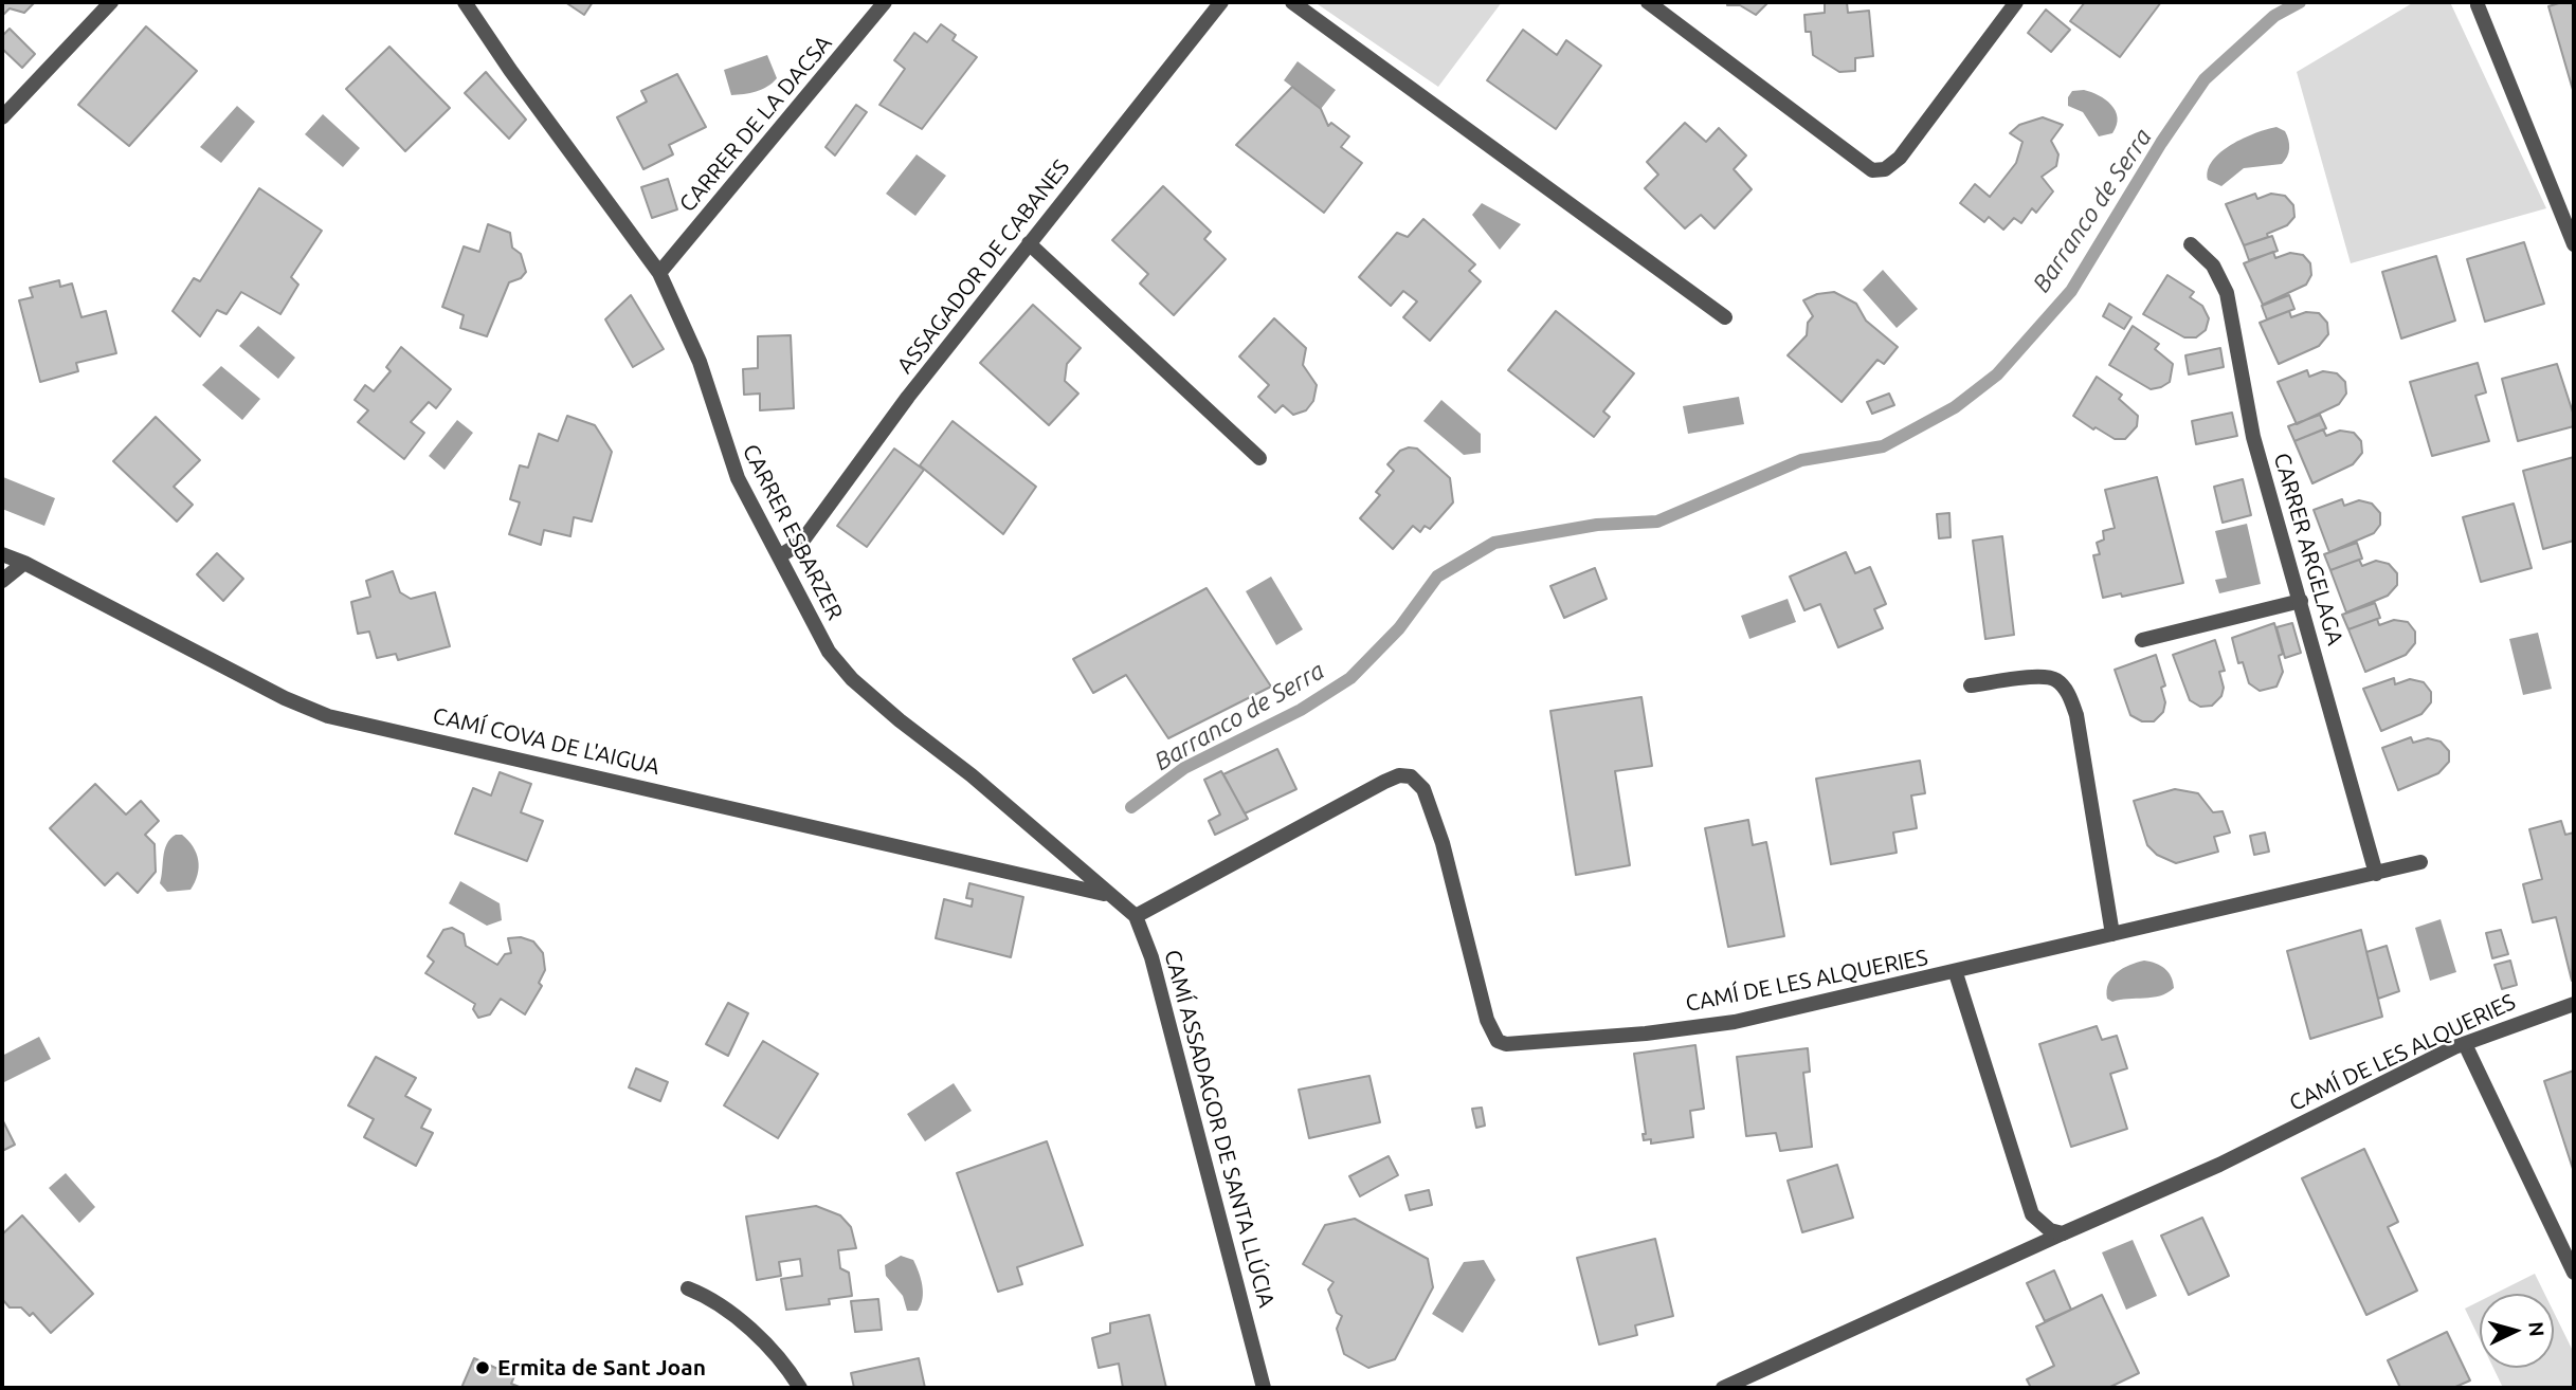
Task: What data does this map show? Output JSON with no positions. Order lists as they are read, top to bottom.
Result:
{
  "streets": {
    "street": [
      "CARRER DE LA DACSA",
      "ASSAGADOR DE CABANES",
      "CARRER ESBARZER",
      "CARRER ARGELAGA",
      "CAMÍ COVA DE L'AIGUA",
      "CAMÍ DE LES ALQUERIES",
      "CAMÍ ASSADAGOR DE SANTA LLÚCIA"
    ]
  },
  "crossings": [
    ["CARRER DE LA DACSA", "CARRER ESBARZER"],
    ["ASSAGADOR DE CABANES", "CARRER ESBARZER"],
    ["CARRER ESBARZER", "CAMÍ COVA DE L'AIGUA"],
    ["CAMÍ DE LES ALQUERIES", "CAMÍ ASSADAGOR DE SANTA LLÚCIA"]
  ],
  "water": ["Barranco de Serra"],
  "places": ["Ermita de Sant Joan"],
  "north": "right"
}
